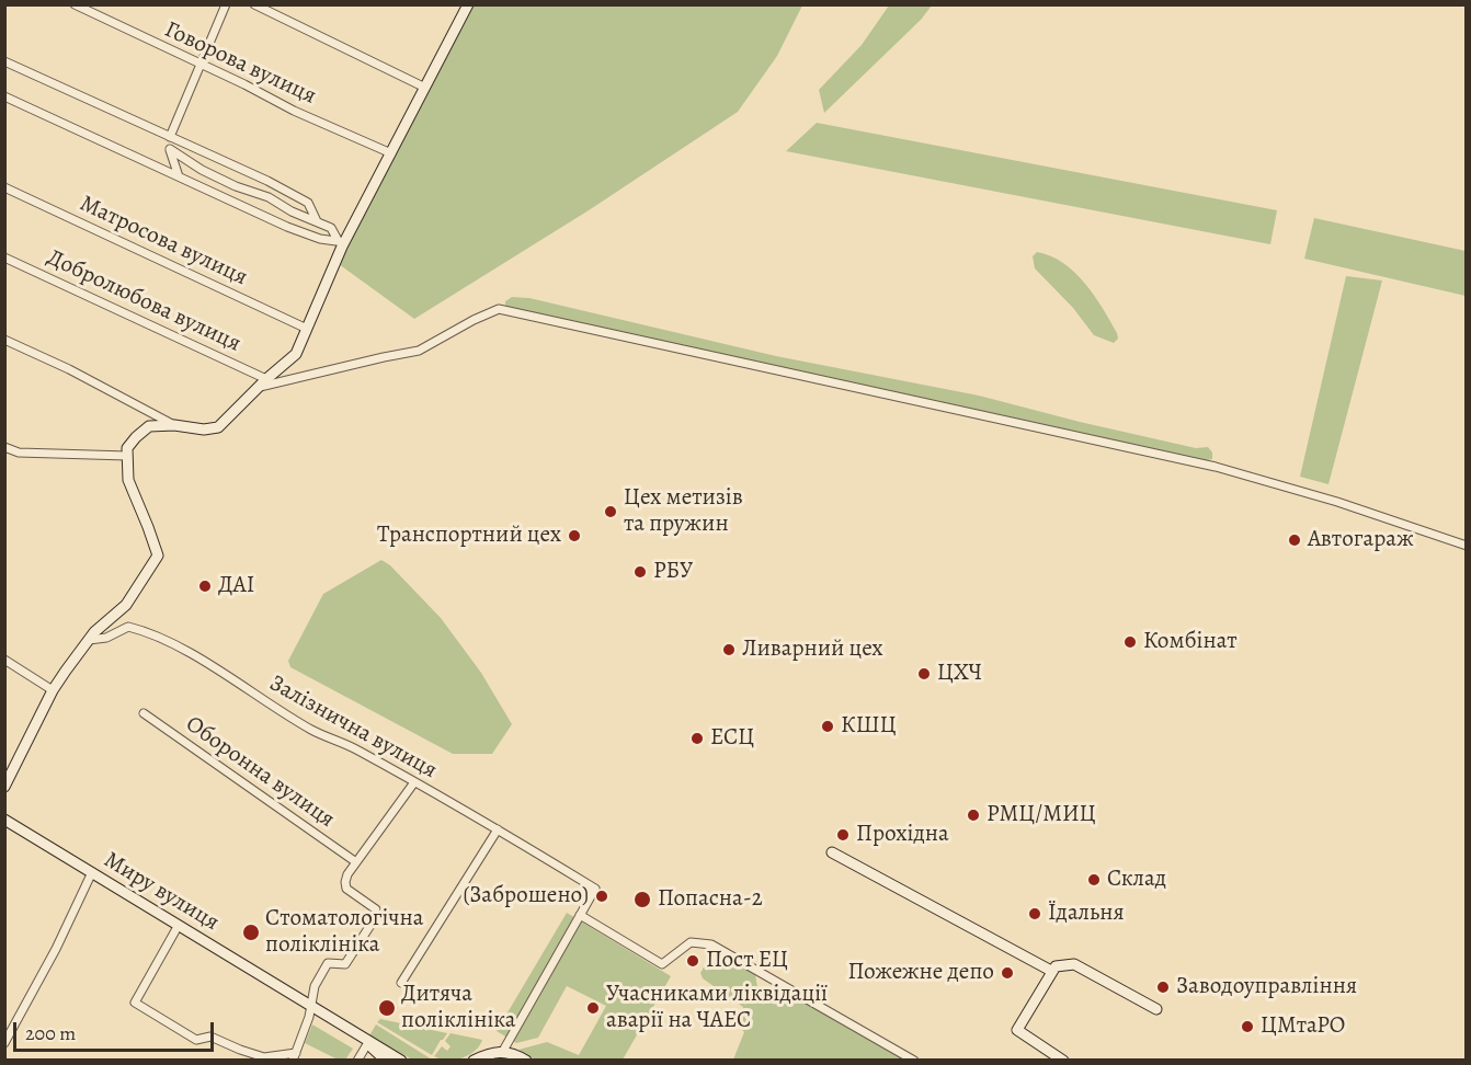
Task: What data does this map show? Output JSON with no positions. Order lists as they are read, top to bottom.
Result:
{
  "streets": {
    "street": [
      "Говорова вулиця",
      "Матросова вулиця",
      "Добролюбова вулиця",
      "Залізнична вулиця",
      "Оборонна вулиця",
      "Миру вулиця"
    ]
  },
  "places": [
    "Цех метизів та пружин",
    "Транспортний цех",
    "Автогараж",
    "РБУ",
    "ДАІ",
    "Комбінат",
    "Ливарний цех",
    "ЦХЧ",
    "КШЦ",
    "ЕСЦ",
    "РМЦ/МИЦ",
    "Прохідна",
    "Склад",
    "(Заброшено)",
    "Попасна-2",
    "Їдальня",
    "Стоматологічна поліклініка",
    "Пост ЕЦ",
    "Пожежне депо",
    "Заводоуправління",
    "Дитяча поліклініка",
    "Учасниками ліквідації аварії на ЧАЕС",
    "ЦМтаРО"
  ],
  "scale_bar": "200 m"
}
